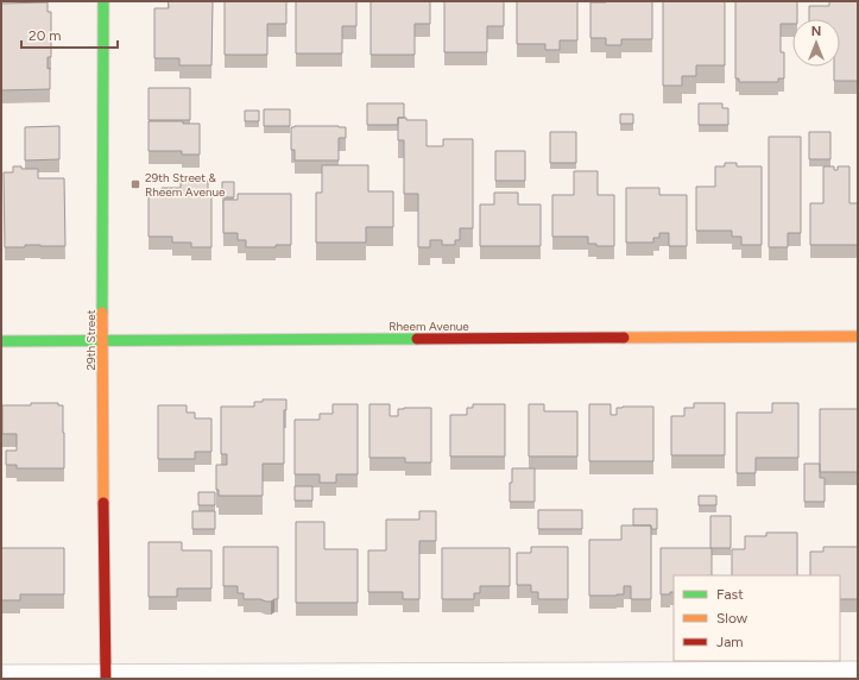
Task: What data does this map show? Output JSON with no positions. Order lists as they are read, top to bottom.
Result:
{
  "streets": {
    "street": ["Rheem Avenue", "29th Street"]
  },
  "crossings": [
    ["Rheem Avenue", "29th Street"]
  ],
  "places": {
    "transit": ["29th Street & Rheem Avenue"]
  },
  "legend": ["Fast", "Slow", "Jam"],
  "scale_bar": "20 m",
  "north": "top"
}
